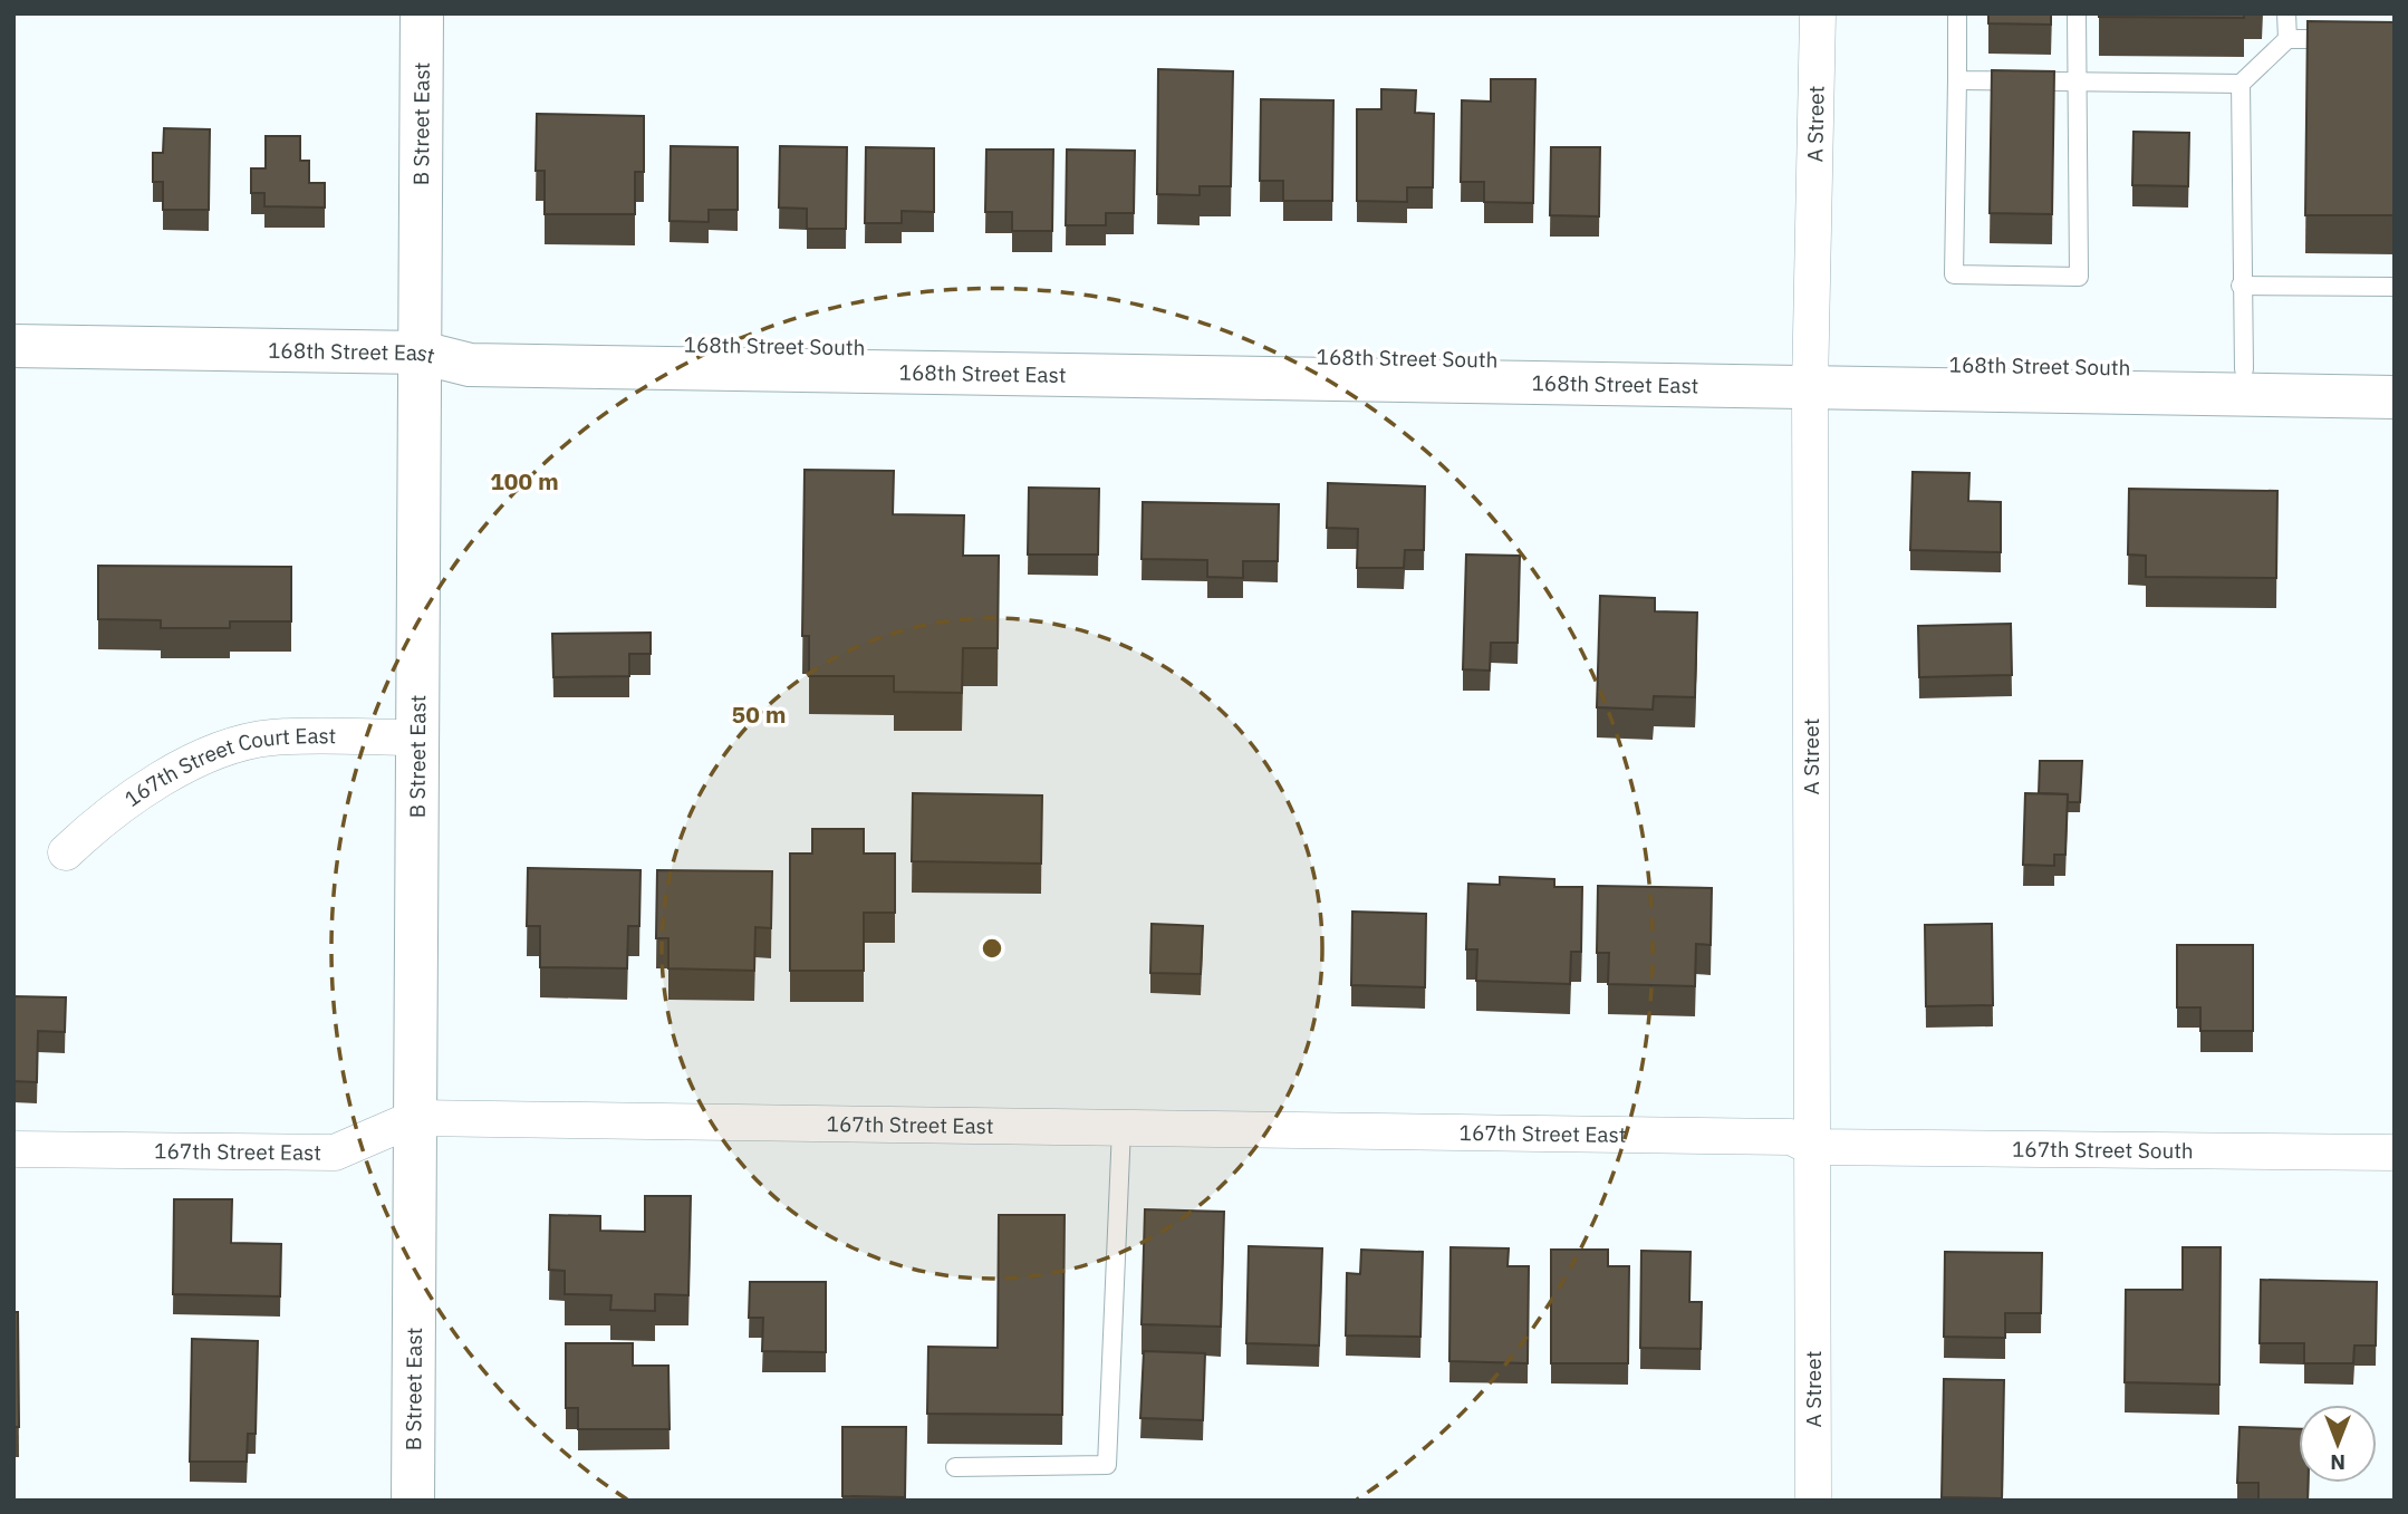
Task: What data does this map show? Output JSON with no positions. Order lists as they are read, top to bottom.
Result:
{
  "streets": {
    "street": [
      "B Street East",
      "A Street",
      "168th Street South",
      "168th Street East",
      "167th Street Court East",
      "167th Street East",
      "167th Street South"
    ]
  },
  "crossings": [
    ["B Street East", "168th Street East"],
    ["B Street East", "167th Street Court East"],
    ["B Street East", "167th Street East"],
    ["A Street", "168th Street South"],
    ["A Street", "168th Street East"],
    ["A Street", "167th Street East"],
    ["A Street", "167th Street South"],
    ["168th Street South", "168th Street East"],
    ["167th Street East", "167th Street South"]
  ],
  "north": "bottom",
  "rings": ["100 m", "50 m"]
}
